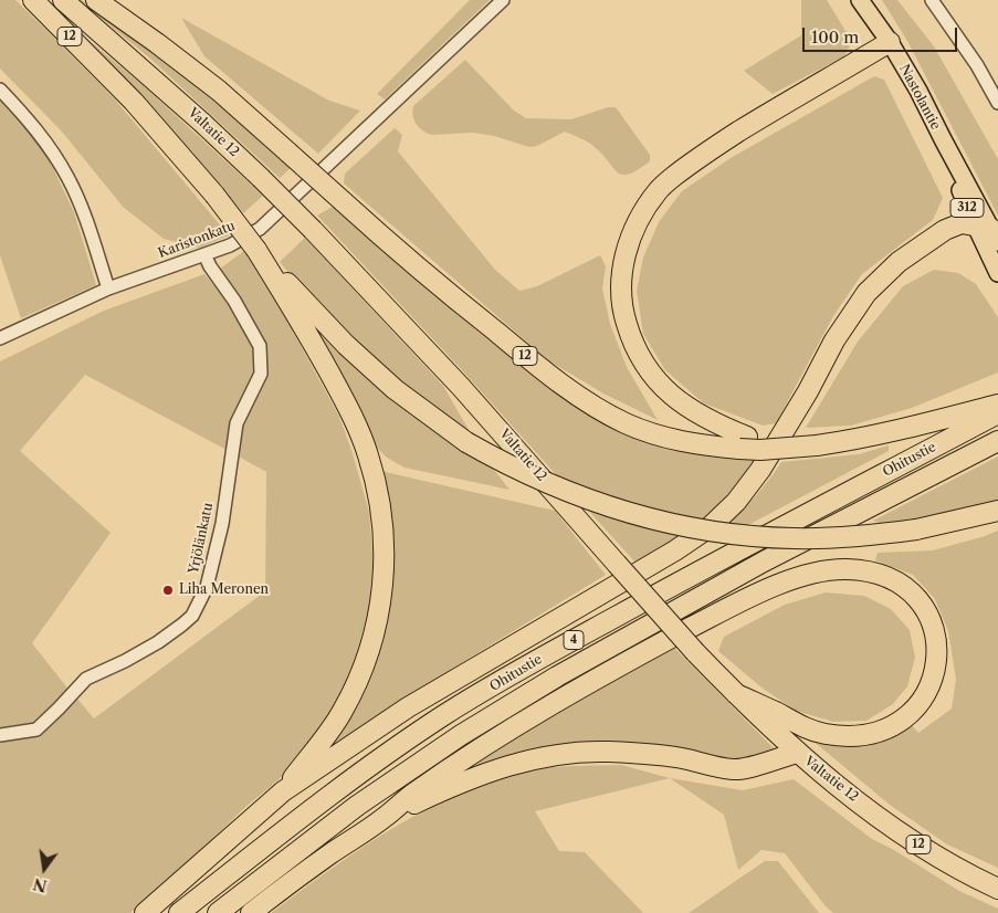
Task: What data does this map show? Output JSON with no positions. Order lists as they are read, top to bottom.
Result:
{
  "streets": {
    "highway": [
      "12",
      "Valtatie 12",
      "Ohitustie",
      "4"
    ],
    "main road": ["Nastolantie", "312"],
    "street": ["Karistonkatu", "Yrjölänkatu"]
  },
  "crossings": [
    ["Karistonkatu", "Yrjölänkatu"]
  ],
  "places": ["Liha Meronen"],
  "scale_bar": "100 m",
  "north": "bottom"
}
